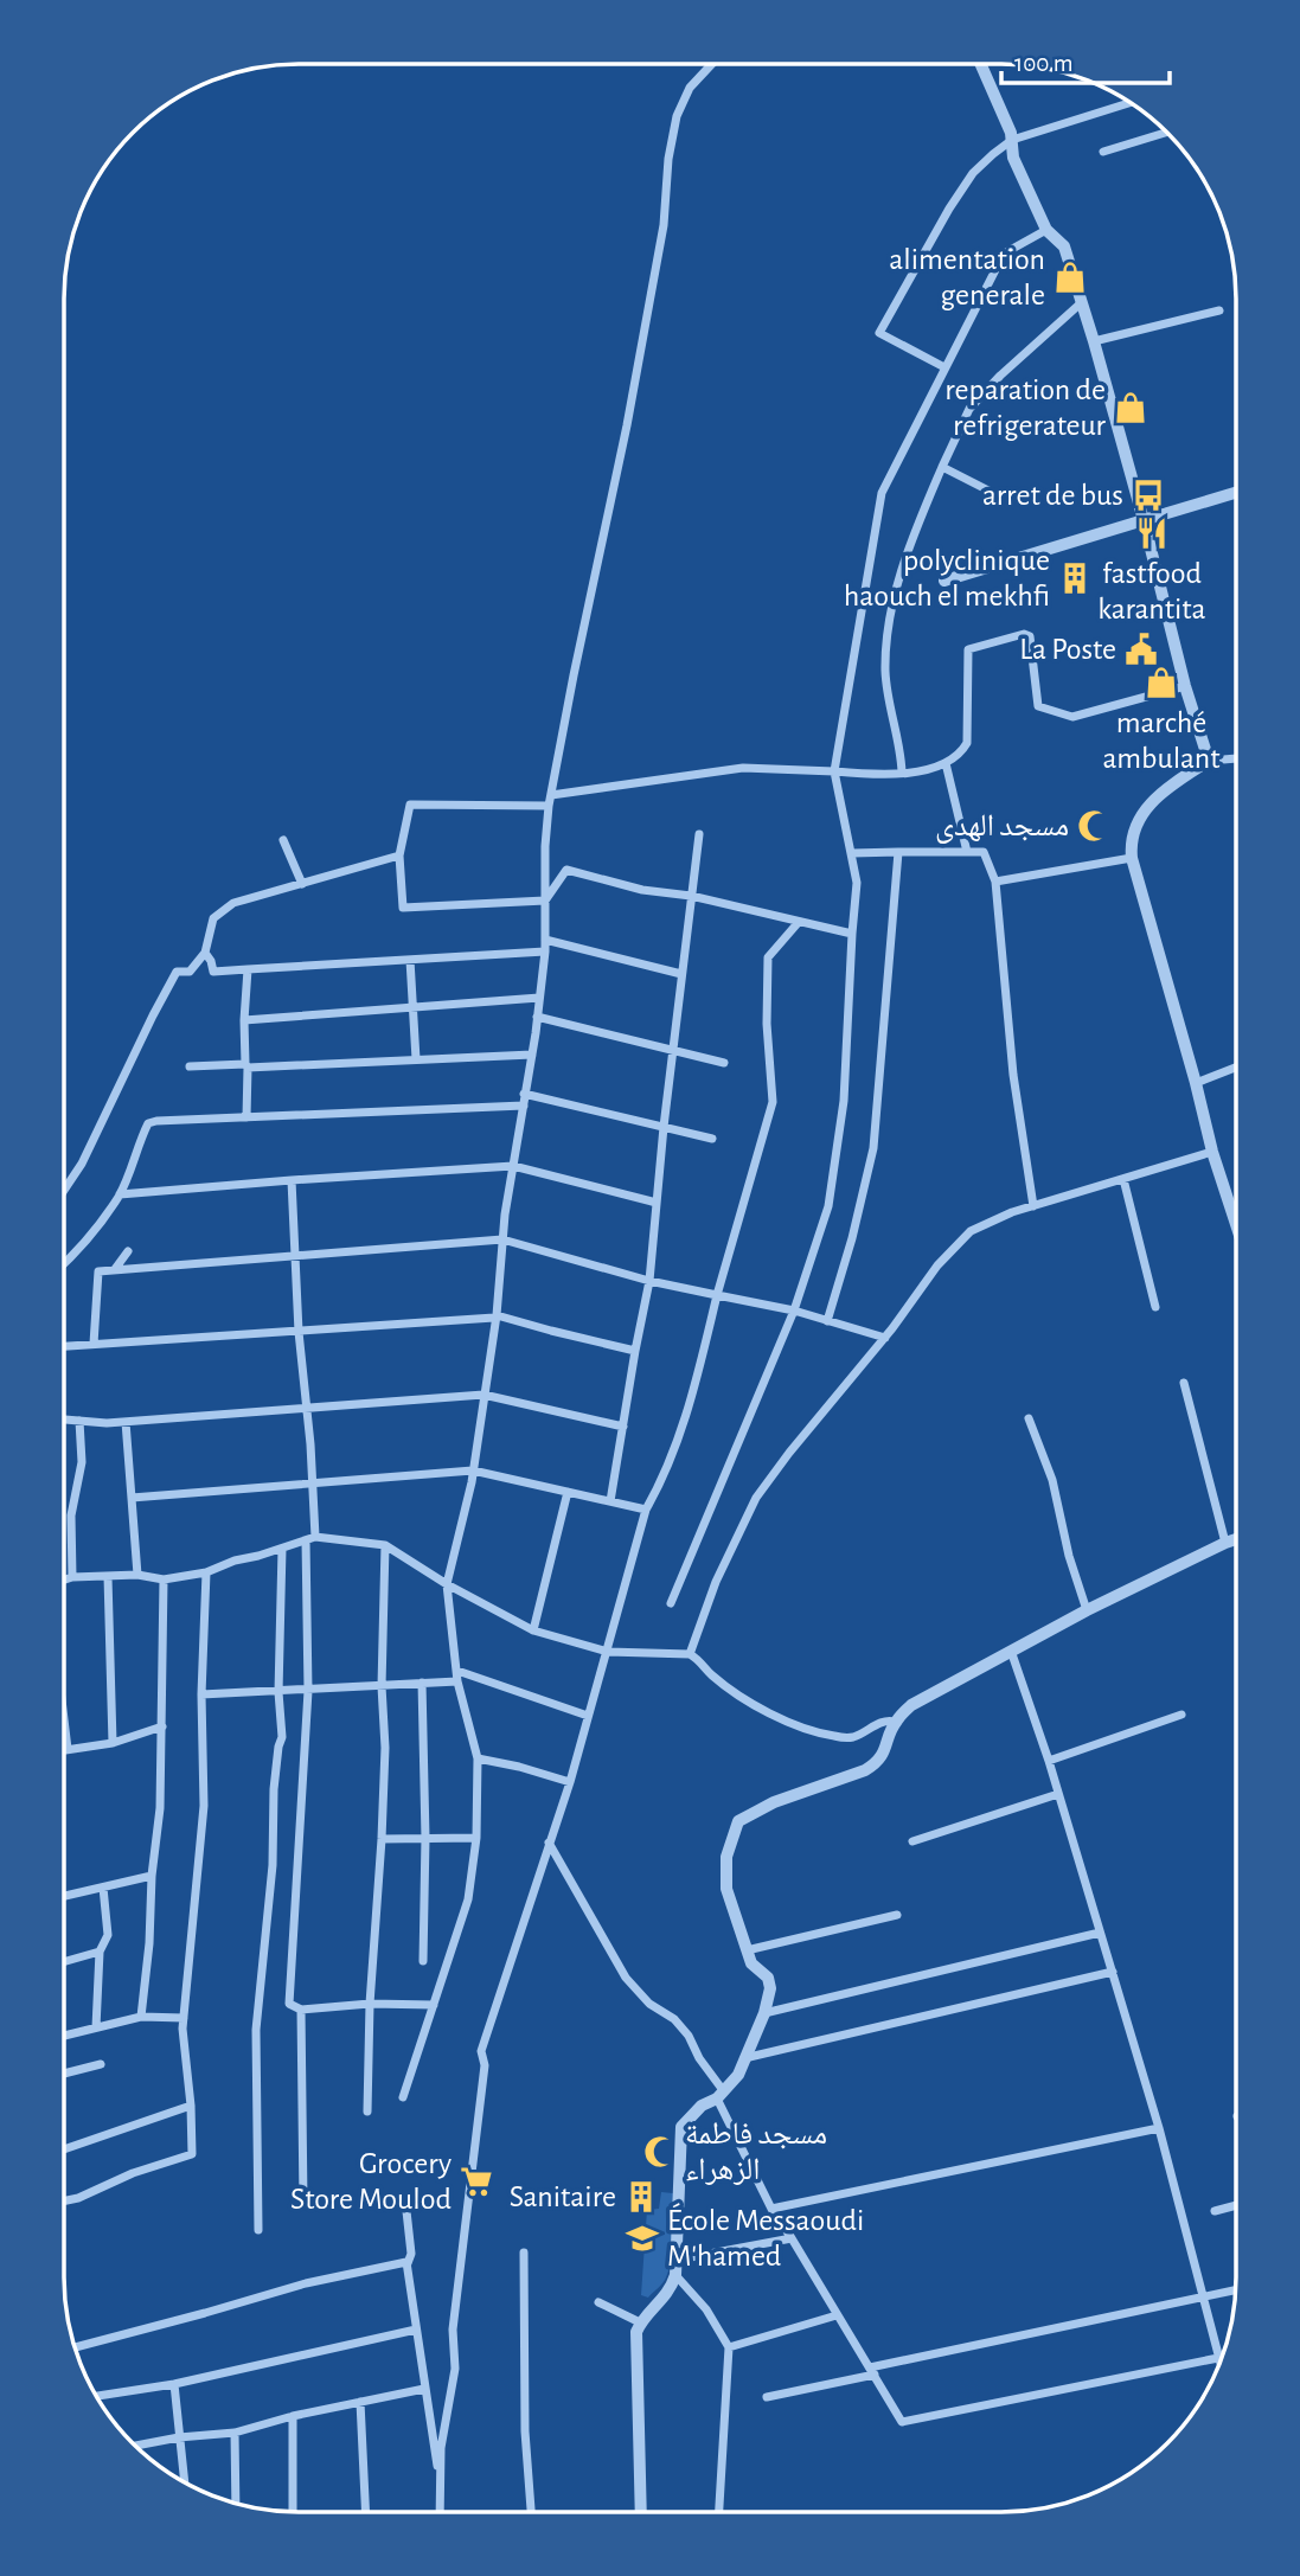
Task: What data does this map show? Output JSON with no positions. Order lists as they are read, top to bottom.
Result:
{
  "places": {
    "shop": ["alimentation generale", "reparation de refrigerateur", "marché ambulant"],
    "bus stop": ["arret de bus"],
    "restaurant": ["fastfood karantita"],
    "building": ["polyclinique haouch el mekhfi", "Sanitaire"],
    "public building": ["La Poste"],
    "mosque": ["مسجد الهدى", "مسجد فاطمة الزهراء"],
    "supermarket": ["Grocery Store Moulod"],
    "school or university": ["École Messaoudi M'hamed"]
  },
  "scale_bar": "100 m"
}
